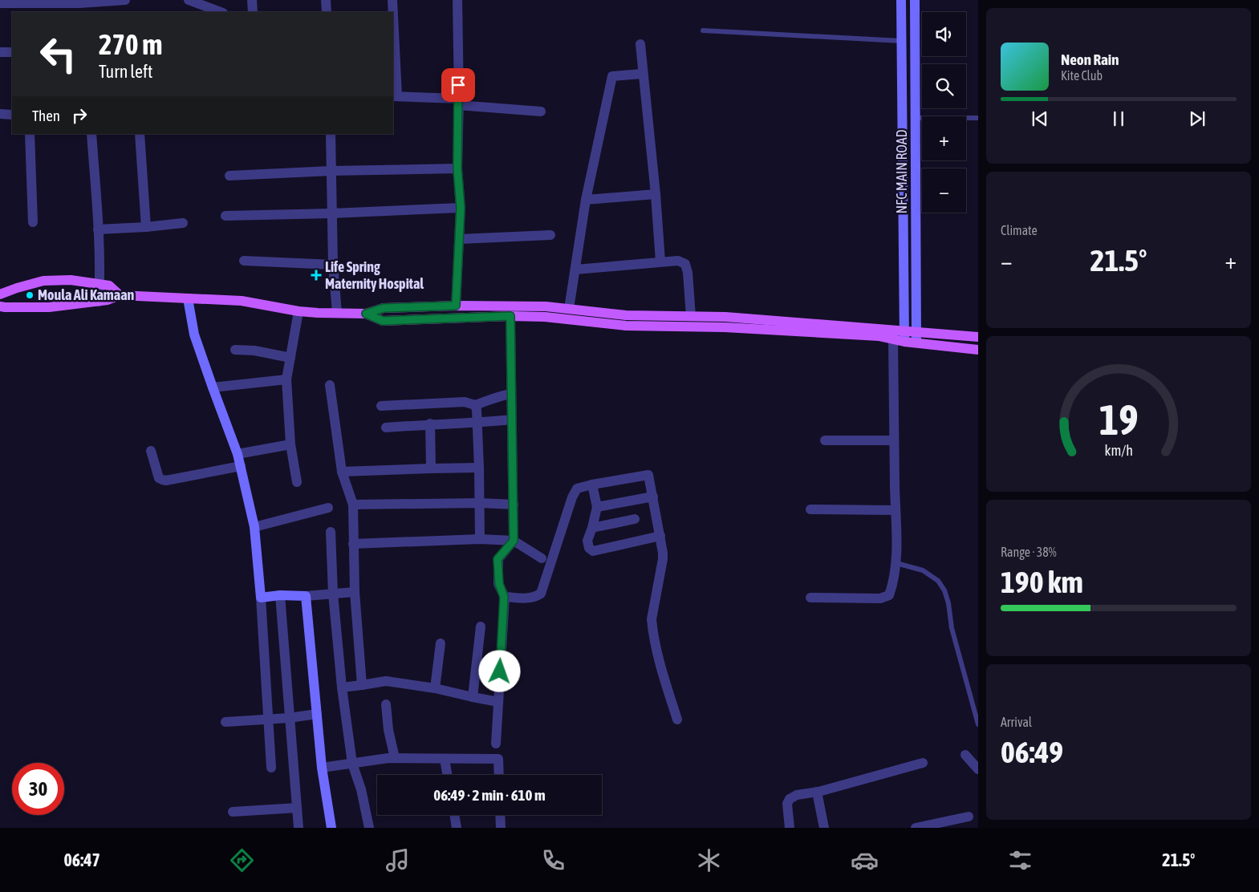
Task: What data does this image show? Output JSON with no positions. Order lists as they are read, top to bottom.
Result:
{
  "streets": {
    "main road": ["NFC MAIN ROAD"]
  },
  "places": {
    "health": ["Life Spring Maternity Hospital"],
    "other": ["Moula Ali Kamaan"]
  },
  "page": {
    "map_buttons": ["+", "−"],
    "turn": ["270 m", "Turn left"],
    "song": ["Neon Rain", "Kite Club"],
    "then": "Then",
    "tile": [
      "Climate",
      ["Range · 38%", "190 km"],
      ["Arrival", "06:49"]
    ],
    "heat": ["−", "21.5°", "+"],
    "limit": "30",
    "trip": "06:49 · 2 min · 610 m",
    "tabs": ["06:47", "21.5°"],
    "gauge": ["19", "km/h"]
  }
}
